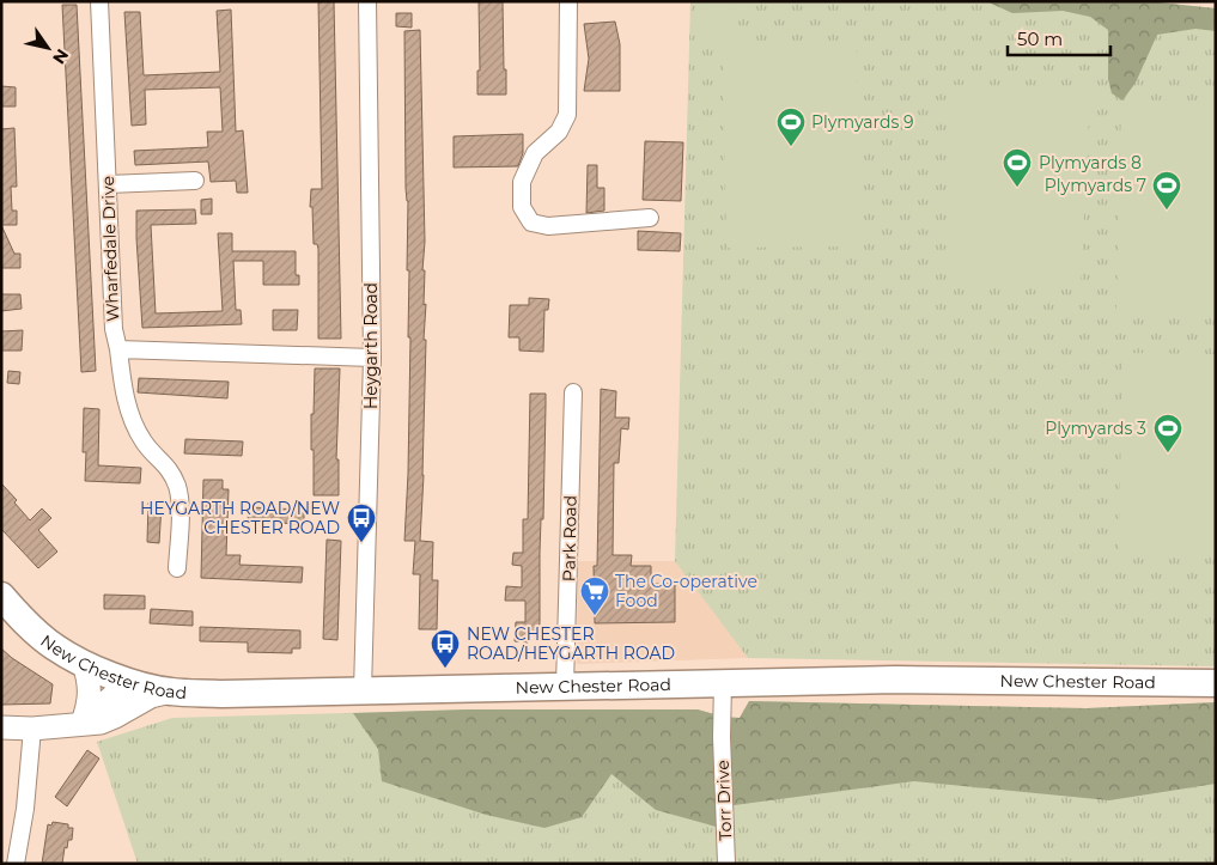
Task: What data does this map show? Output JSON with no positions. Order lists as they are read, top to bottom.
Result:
{
  "streets": {
    "highway": ["New Chester Road"],
    "street": [
      "Wharfedale Drive",
      "Heygarth Road",
      "Park Road",
      "Torr Drive"
    ]
  },
  "crossings": [
    ["Heygarth Road", "New Chester Road"],
    ["Park Road", "New Chester Road"],
    ["New Chester Road", "Torr Drive"]
  ],
  "places": {
    "sports": [
      "Plymyards 9",
      "Plymyards 8",
      "Plymyards 7",
      "Plymyards 3"
    ],
    "bus stop": ["HEYGARTH ROAD/NEW CHESTER ROAD", "NEW CHESTER ROAD/HEYGARTH ROAD"],
    "supermarket": ["The Co-operative Food"]
  },
  "scale_bar": "50 m",
  "north": "bottom right"
}
